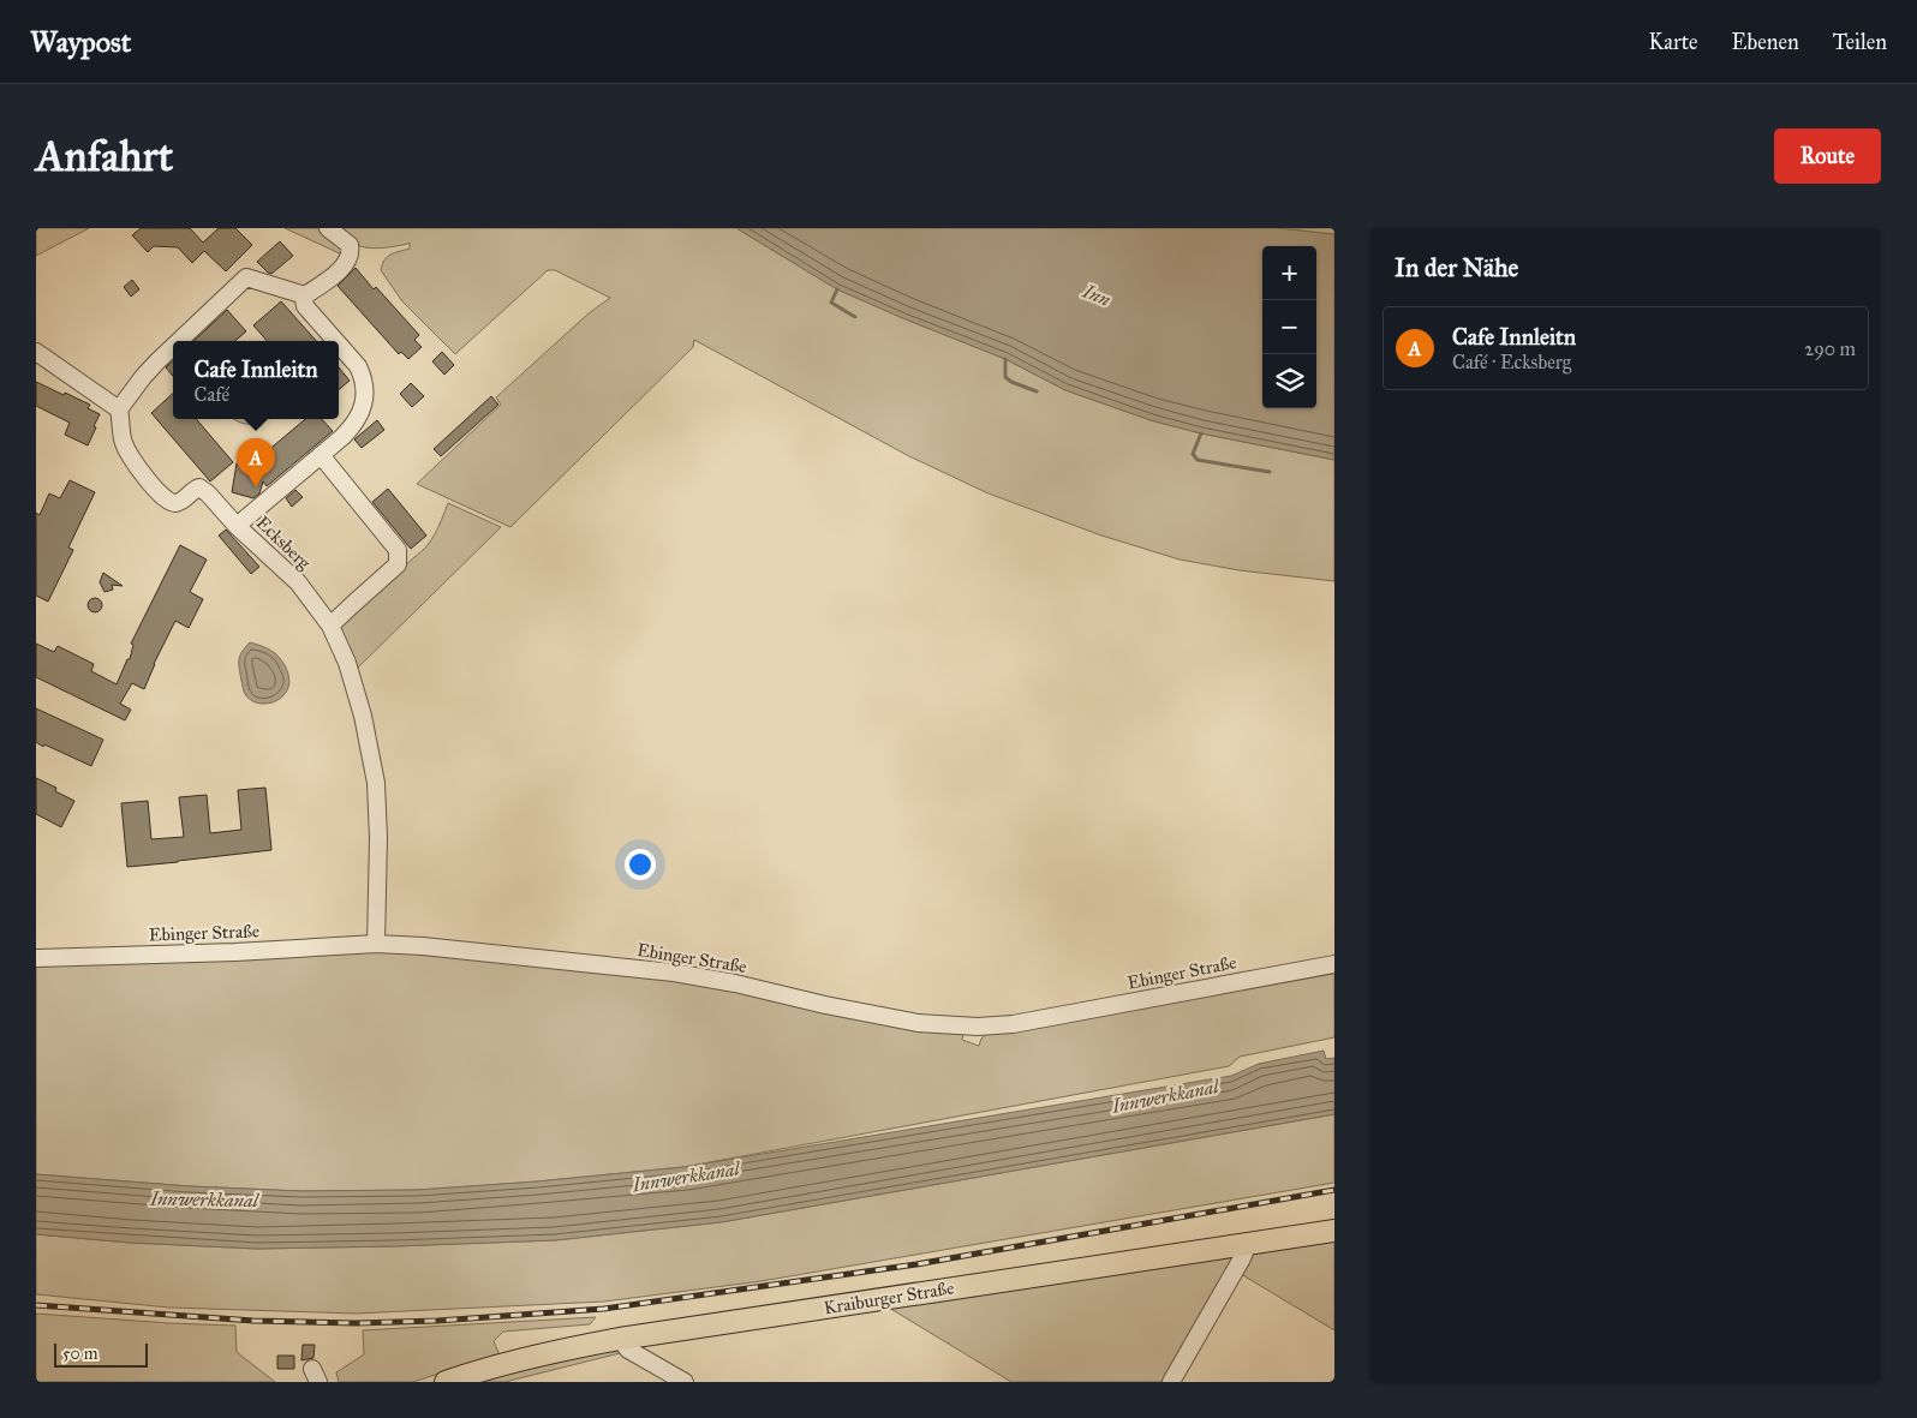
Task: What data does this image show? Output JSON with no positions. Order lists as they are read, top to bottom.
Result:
{
  "streets": {
    "main road": ["Kraiburger Straße"],
    "street": ["Ecksberg", "Ebinger Straße"]
  },
  "crossings": [
    ["Ecksberg", "Ebinger Straße"]
  ],
  "water": ["Inn", "Innwerkkanal"],
  "scale_bar": "50 m",
  "page": {
    "header": "Waypost",
    "nav": ["Karte", "Ebenen", "Teilen"],
    "buttons": "Route",
    "title": "Anfahrt",
    "heading": "In der Nähe",
    "map_buttons": ["+", "−"],
    "list": [
      {
        "mark": "A",
        "name": "Cafe Innleitn",
        "note": "Café · Ecksberg",
        "value": "290 m"
      }
    ],
    "popup": ["Cafe Innleitn", "Café"],
    "pins": "A",
    "scale": "50 m"
  }
}
